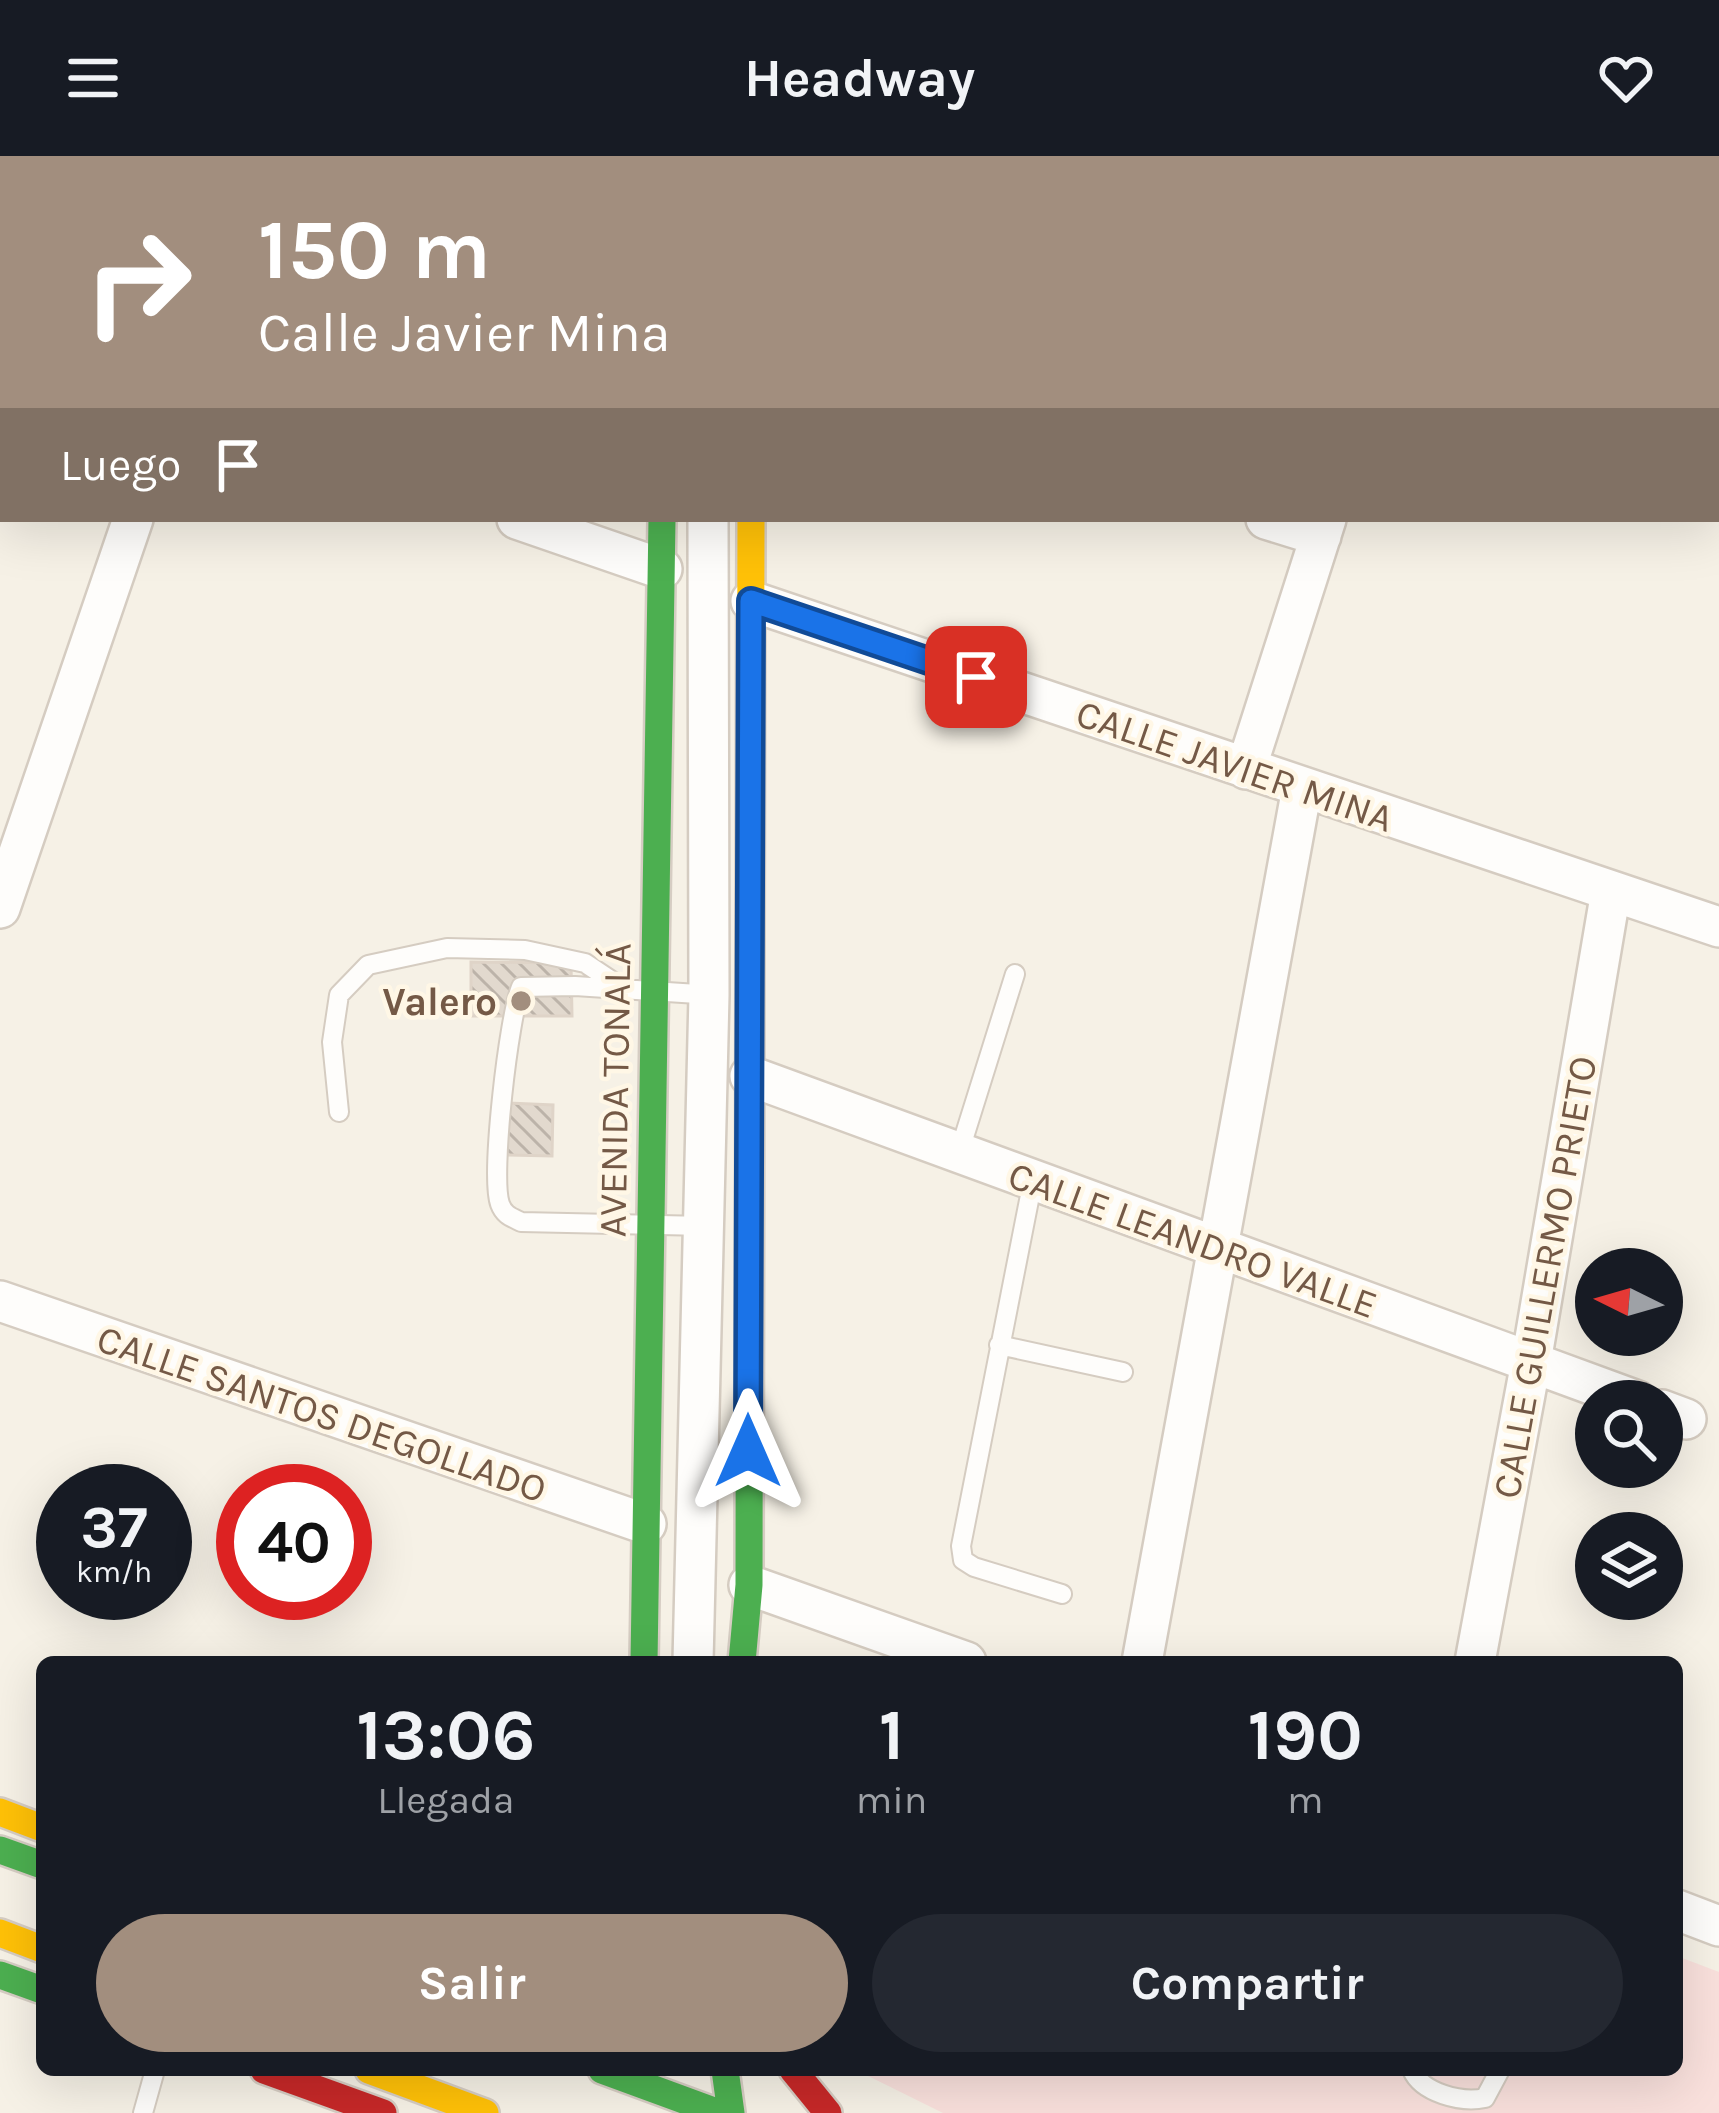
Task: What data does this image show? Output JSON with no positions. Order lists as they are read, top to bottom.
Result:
{
  "streets": {
    "street": [
      "CALLE JAVIER MINA",
      "AVENIDA TONALÁ",
      "CALLE LEANDRO VALLE",
      "CALLE GUILLERMO PRIETO",
      "CALLE SANTOS DEGOLLADO"
    ]
  },
  "crossings": [
    ["CALLE JAVIER MINA", "CALLE GUILLERMO PRIETO"],
    ["AVENIDA TONALÁ", "CALLE SANTOS DEGOLLADO"],
    ["CALLE LEANDRO VALLE", "CALLE GUILLERMO PRIETO"]
  ],
  "places": ["Valero"],
  "north": "left",
  "page": {
    "header": "Headway",
    "turn": ["150 m", "Calle Javier Mina"],
    "then": "Luego",
    "speed": "37 km/h",
    "limit": "40",
    "eta": [
      "13:06",
      "Llegada",
      "1",
      "min",
      "190",
      "m"
    ],
    "buttons": ["Salir", "Compartir"]
  }
}
